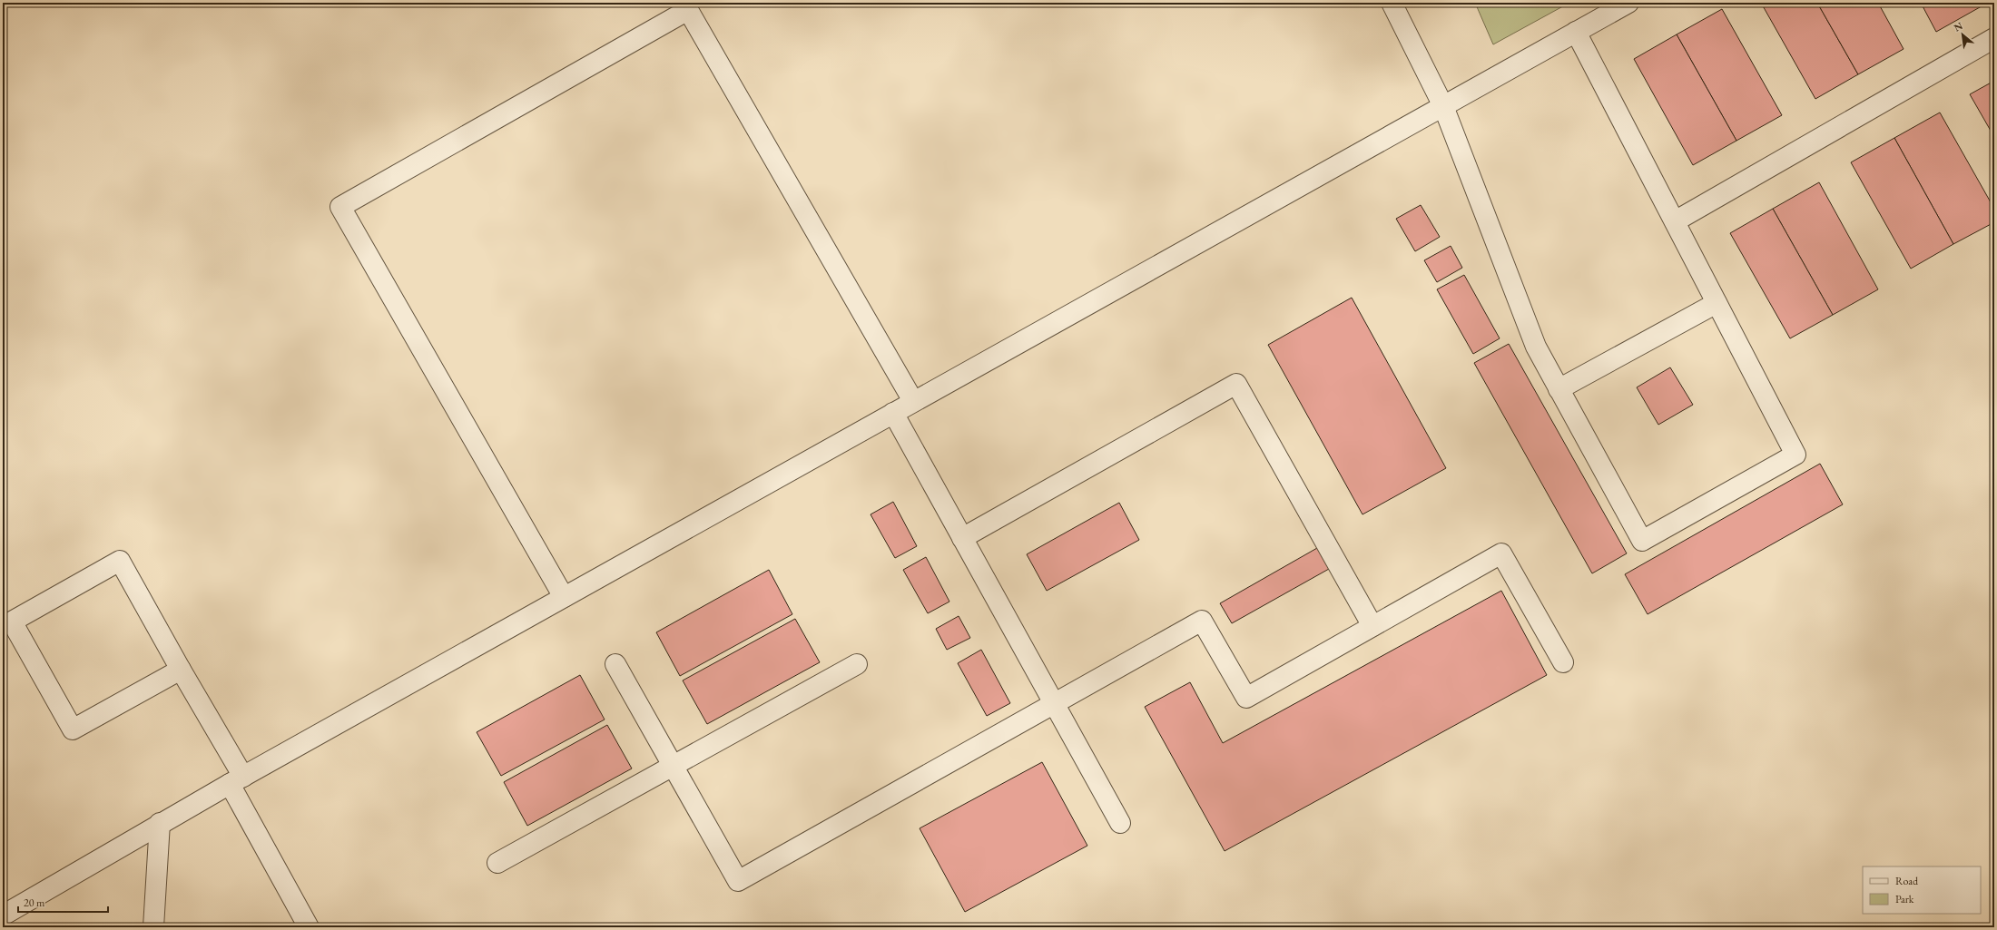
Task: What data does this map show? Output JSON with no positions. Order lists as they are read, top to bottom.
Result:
{
  "legend": ["Road", "Park"],
  "scale_bar": "20 m",
  "north": "top left"
}
